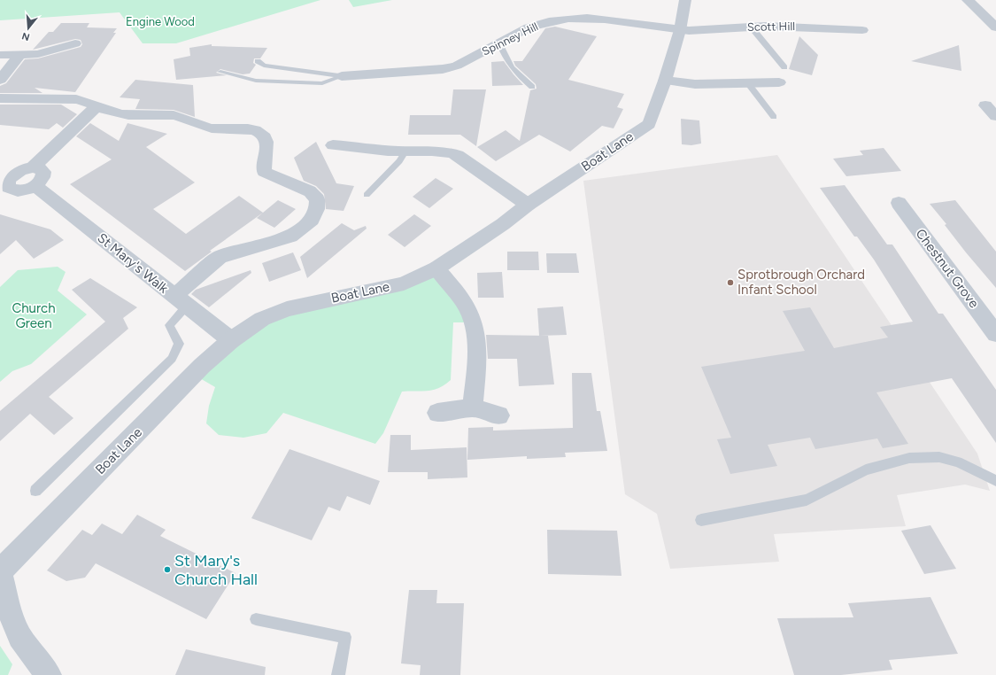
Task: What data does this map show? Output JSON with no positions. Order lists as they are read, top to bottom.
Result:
{
  "streets": {
    "street": [
      "Scott Hill",
      "Spinney Hill",
      "Boat Lane",
      "St Mary's Walk",
      "Chestnut Grove"
    ]
  },
  "crossings": [
    ["Scott Hill", "Spinney Hill"],
    ["Scott Hill", "Boat Lane"],
    ["Spinney Hill", "Boat Lane"],
    ["Boat Lane", "St Mary's Walk"]
  ],
  "parks": ["Engine Wood", "Church Green"],
  "places": ["Sprotbrough Orchard Infant School", "St Mary's Church Hall"],
  "north": "bottom"
}
